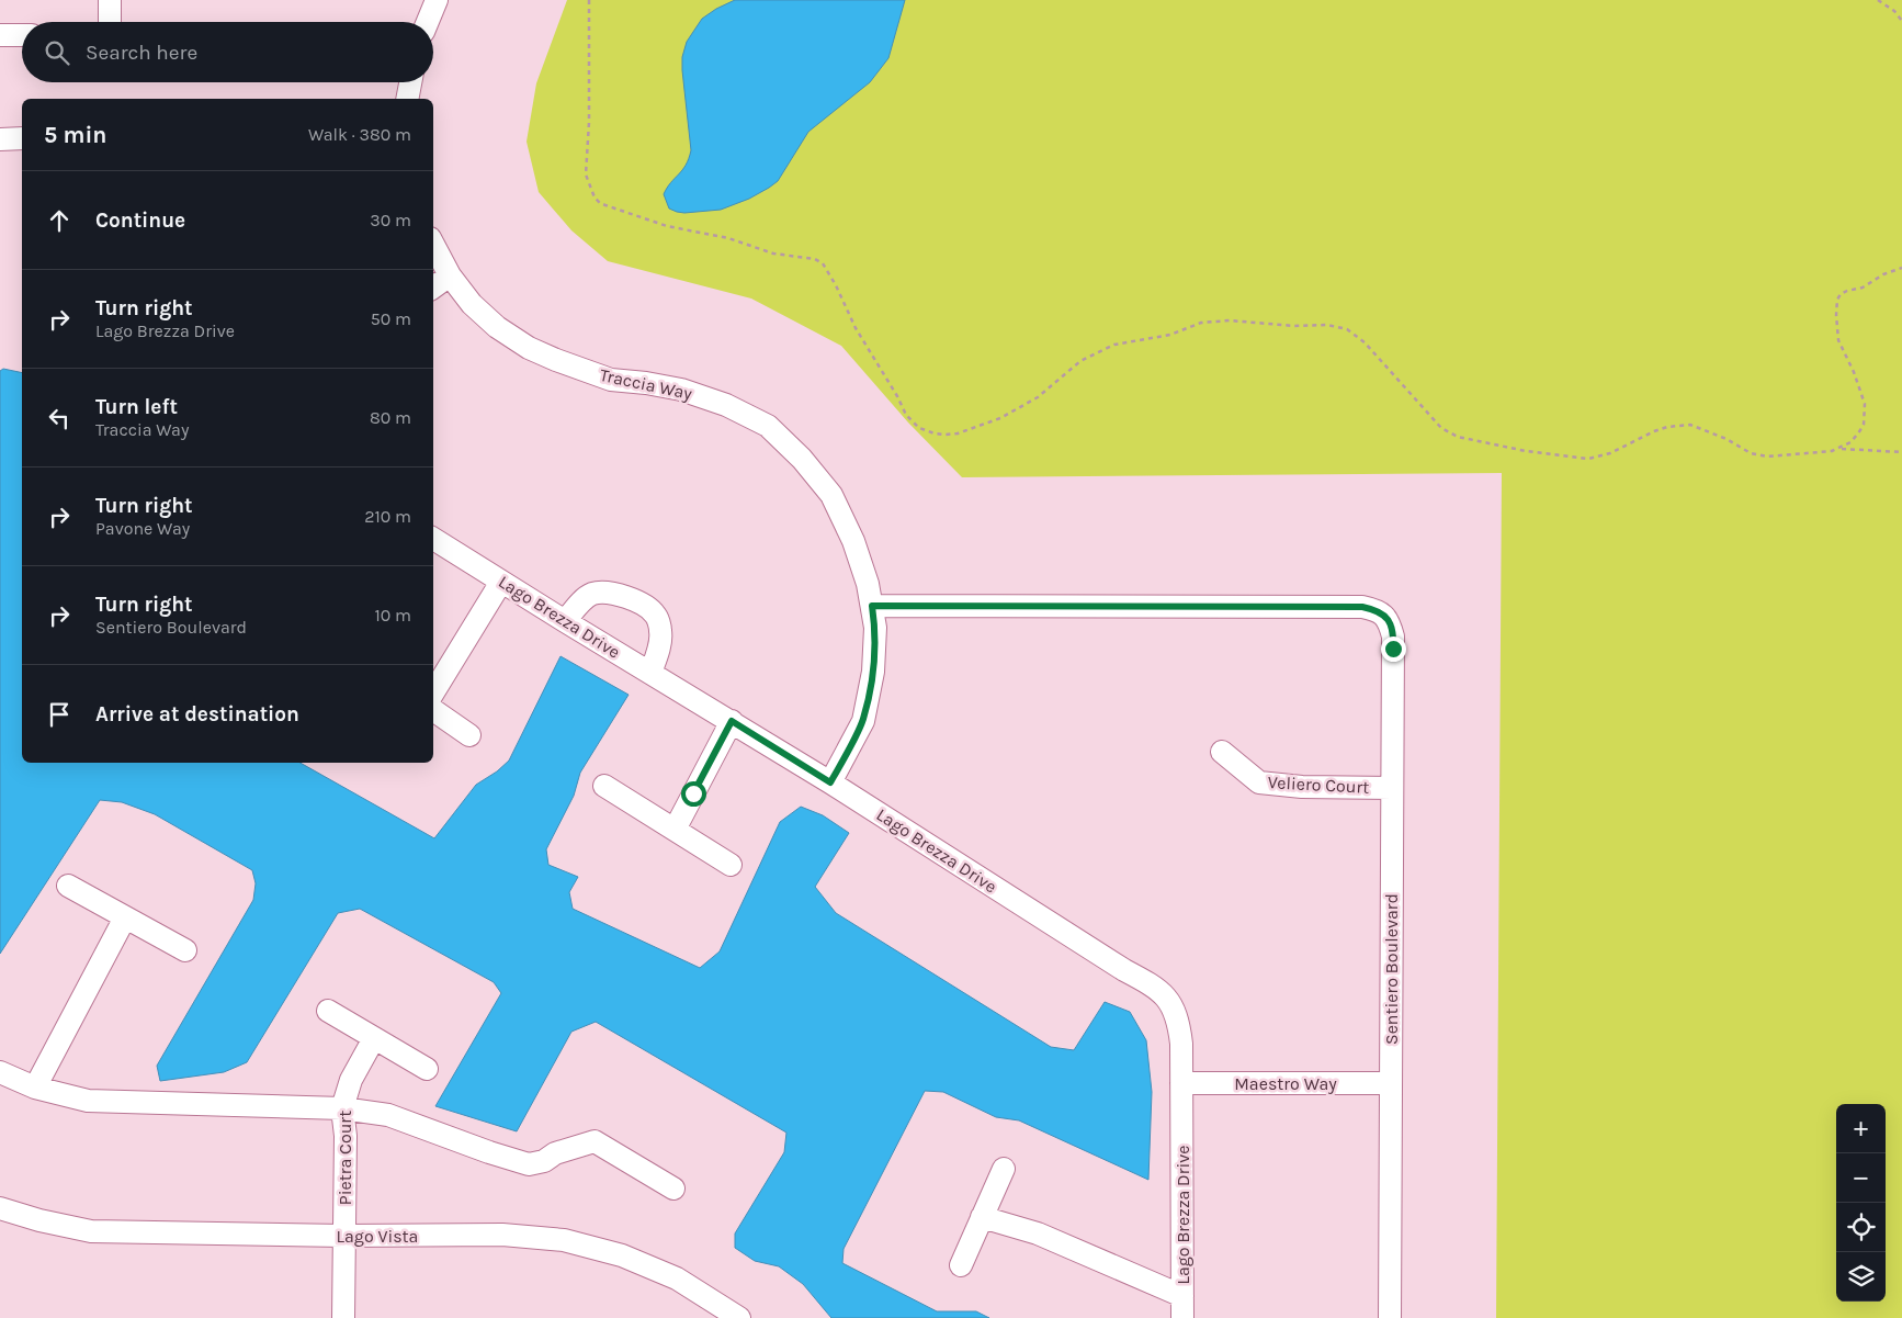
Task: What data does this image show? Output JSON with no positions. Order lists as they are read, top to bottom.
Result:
{
  "streets": {
    "street": [
      "Traccia Way",
      "Lago Brezza Drive",
      "Veliero Court",
      "Sentiero Boulevard",
      "Maestro Way",
      "Pietra Court",
      "Lago Vista"
    ]
  },
  "crossings": [
    ["Traccia Way", "Lago Brezza Drive"],
    ["Traccia Way", "Sentiero Boulevard"],
    ["Lago Brezza Drive", "Maestro Way"],
    ["Veliero Court", "Sentiero Boulevard"],
    ["Sentiero Boulevard", "Maestro Way"],
    ["Pietra Court", "Lago Vista"]
  ],
  "page": {
    "search": "Search here",
    "heading": ["5 min", "Walk · 380 m"],
    "list": [
      ["Continue", "30 m"],
      ["Turn right", "Lago Brezza Drive", "50 m"],
      ["Turn left", "Traccia Way", "80 m"],
      ["Turn right", "Pavone Way", "210 m"],
      ["Turn right", "Sentiero Boulevard", "10 m"],
      "Arrive at destination"
    ],
    "map_buttons": ["+", "−"]
  }
}
